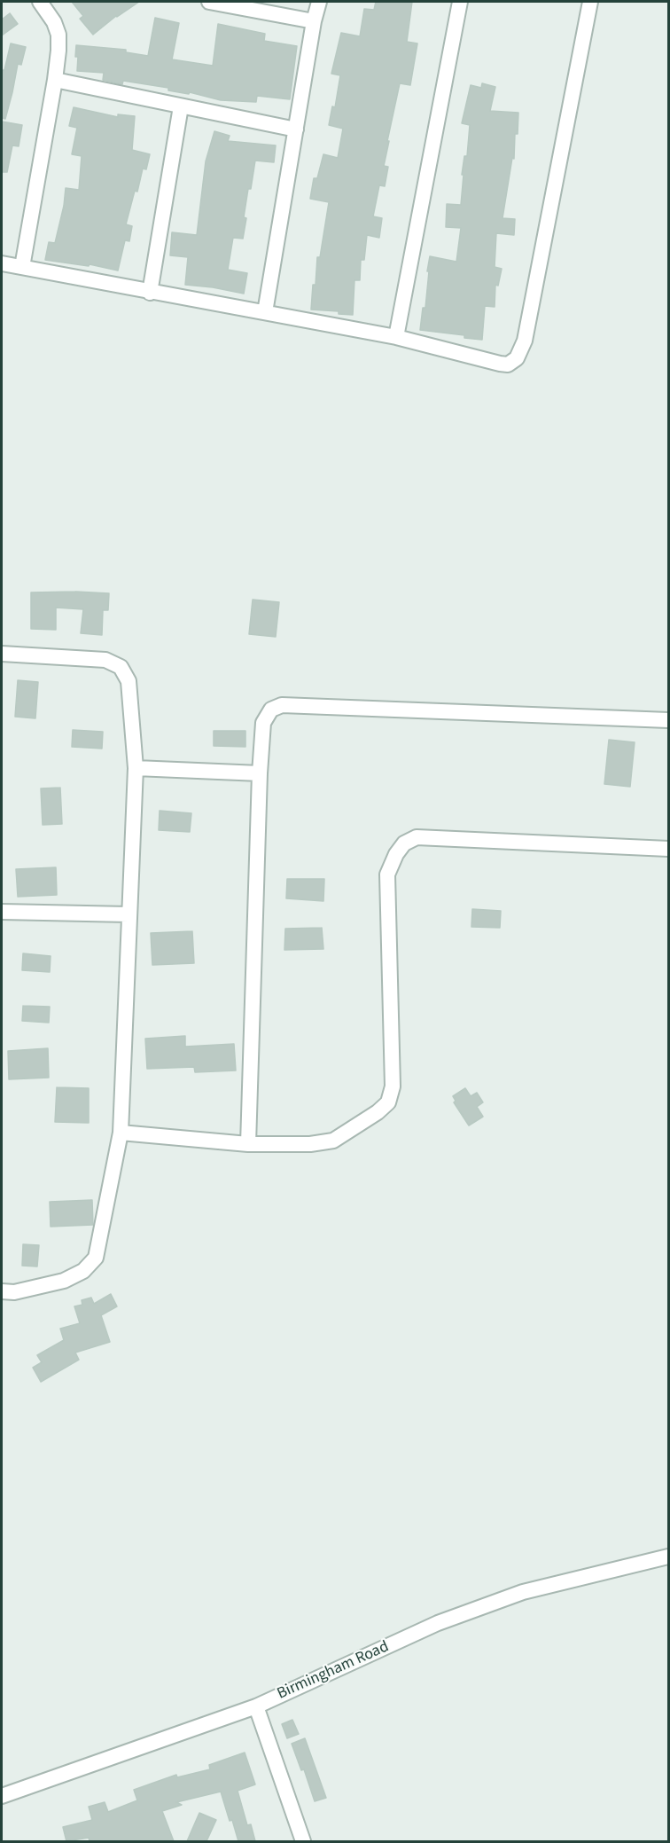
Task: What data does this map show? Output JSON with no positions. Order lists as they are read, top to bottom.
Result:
{
  "streets": {
    "street": ["Birmingham Road"]
  }
}
